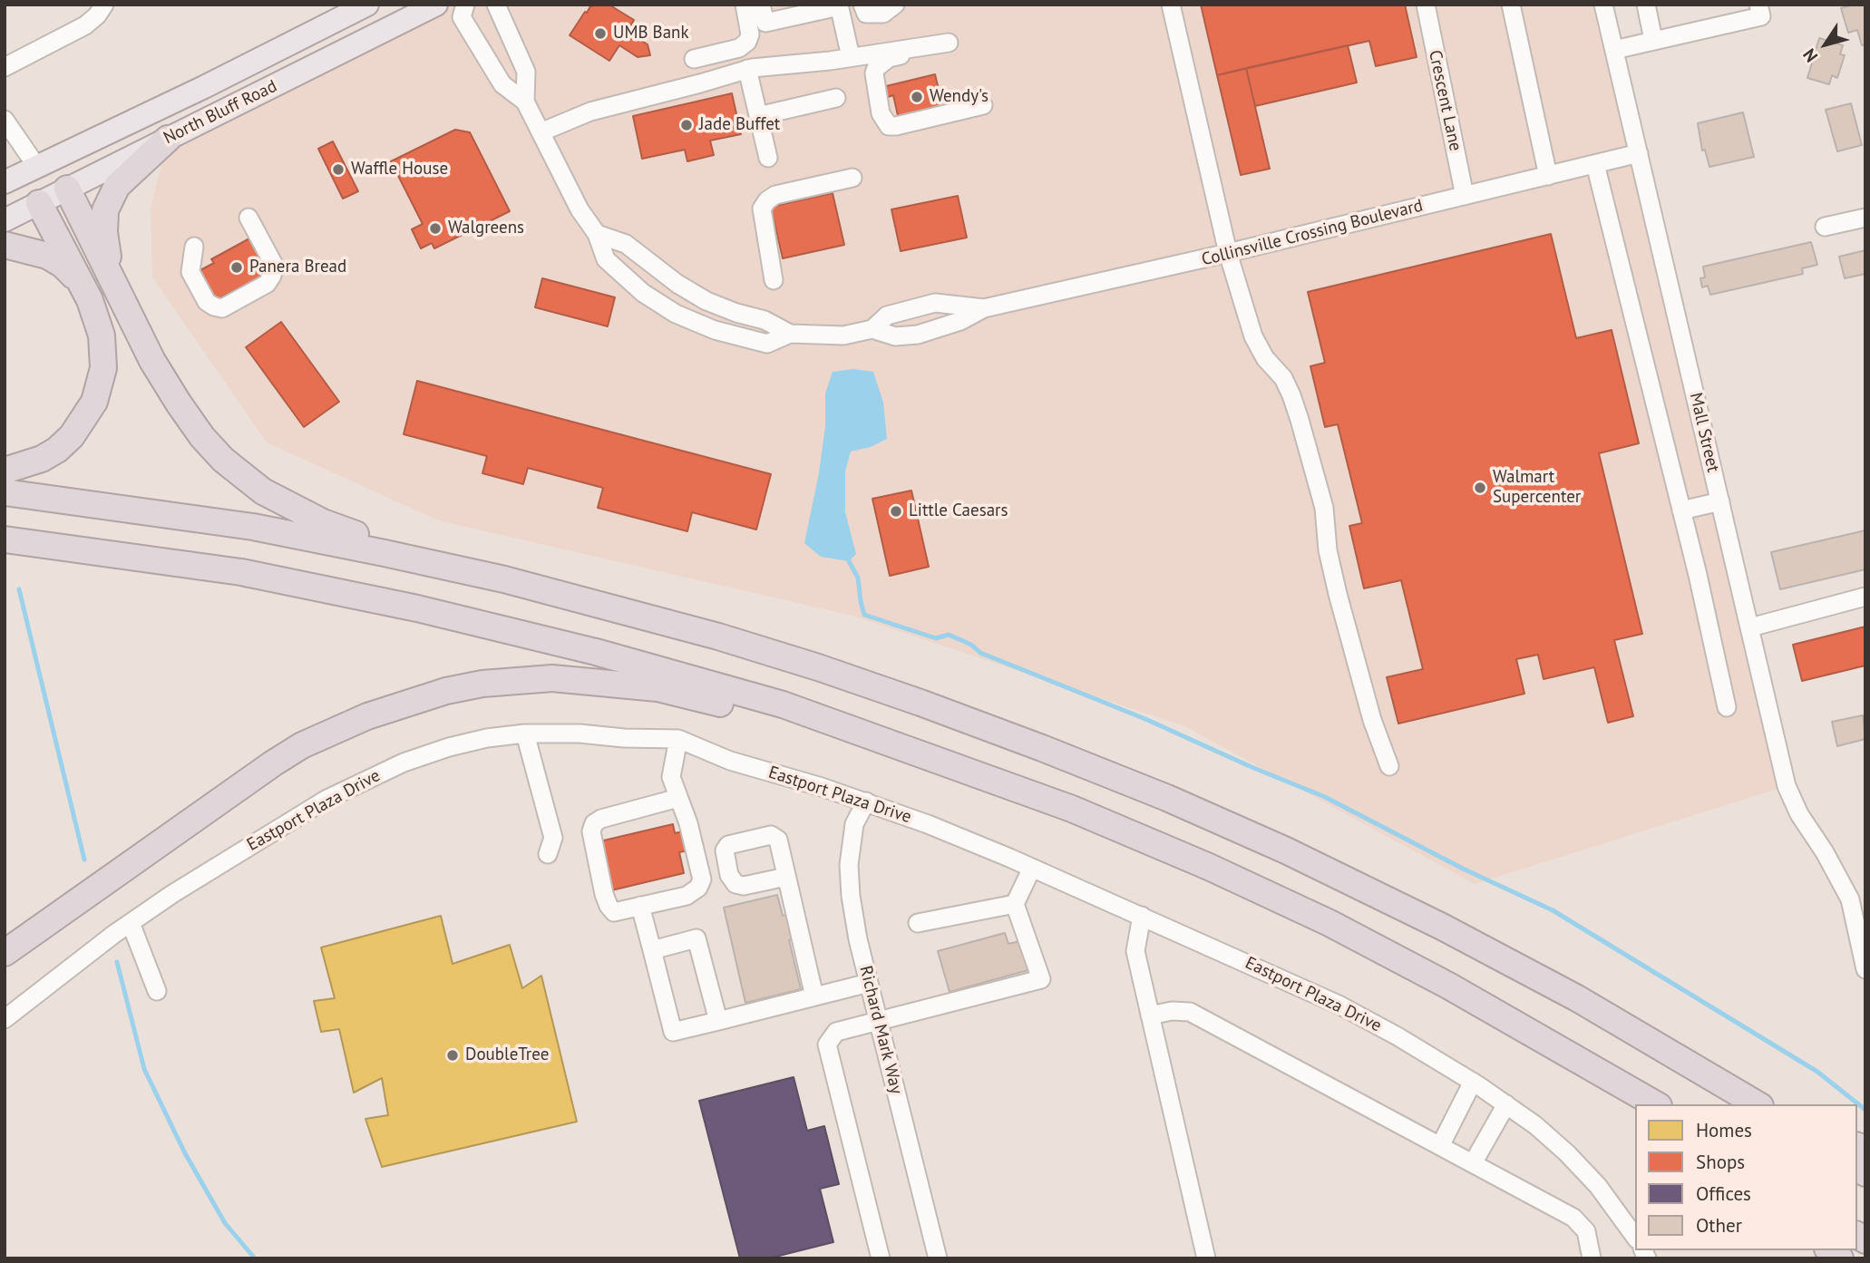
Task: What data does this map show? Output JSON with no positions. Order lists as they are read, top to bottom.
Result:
{
  "streets": {
    "main road": ["North Bluff Road"],
    "street": [
      "Crescent Lane",
      "Collinsville Crossing Boulevard",
      "Mall Street",
      "Eastport Plaza Drive",
      "Richard Mark Way"
    ]
  },
  "crossings": [
    ["Crescent Lane", "Collinsville Crossing Boulevard"],
    ["Collinsville Crossing Boulevard", "Mall Street"],
    ["Eastport Plaza Drive", "Richard Mark Way"]
  ],
  "places": [
    "UMB Bank",
    "Wendy's",
    "Jade Buffet",
    "Waffle House",
    "Walgreens",
    "Panera Bread",
    "Walmart Supercenter",
    "Little Caesars",
    "DoubleTree"
  ],
  "legend": [
    "Homes",
    "Shops",
    "Offices",
    "Other"
  ],
  "north": "bottom left"
}
